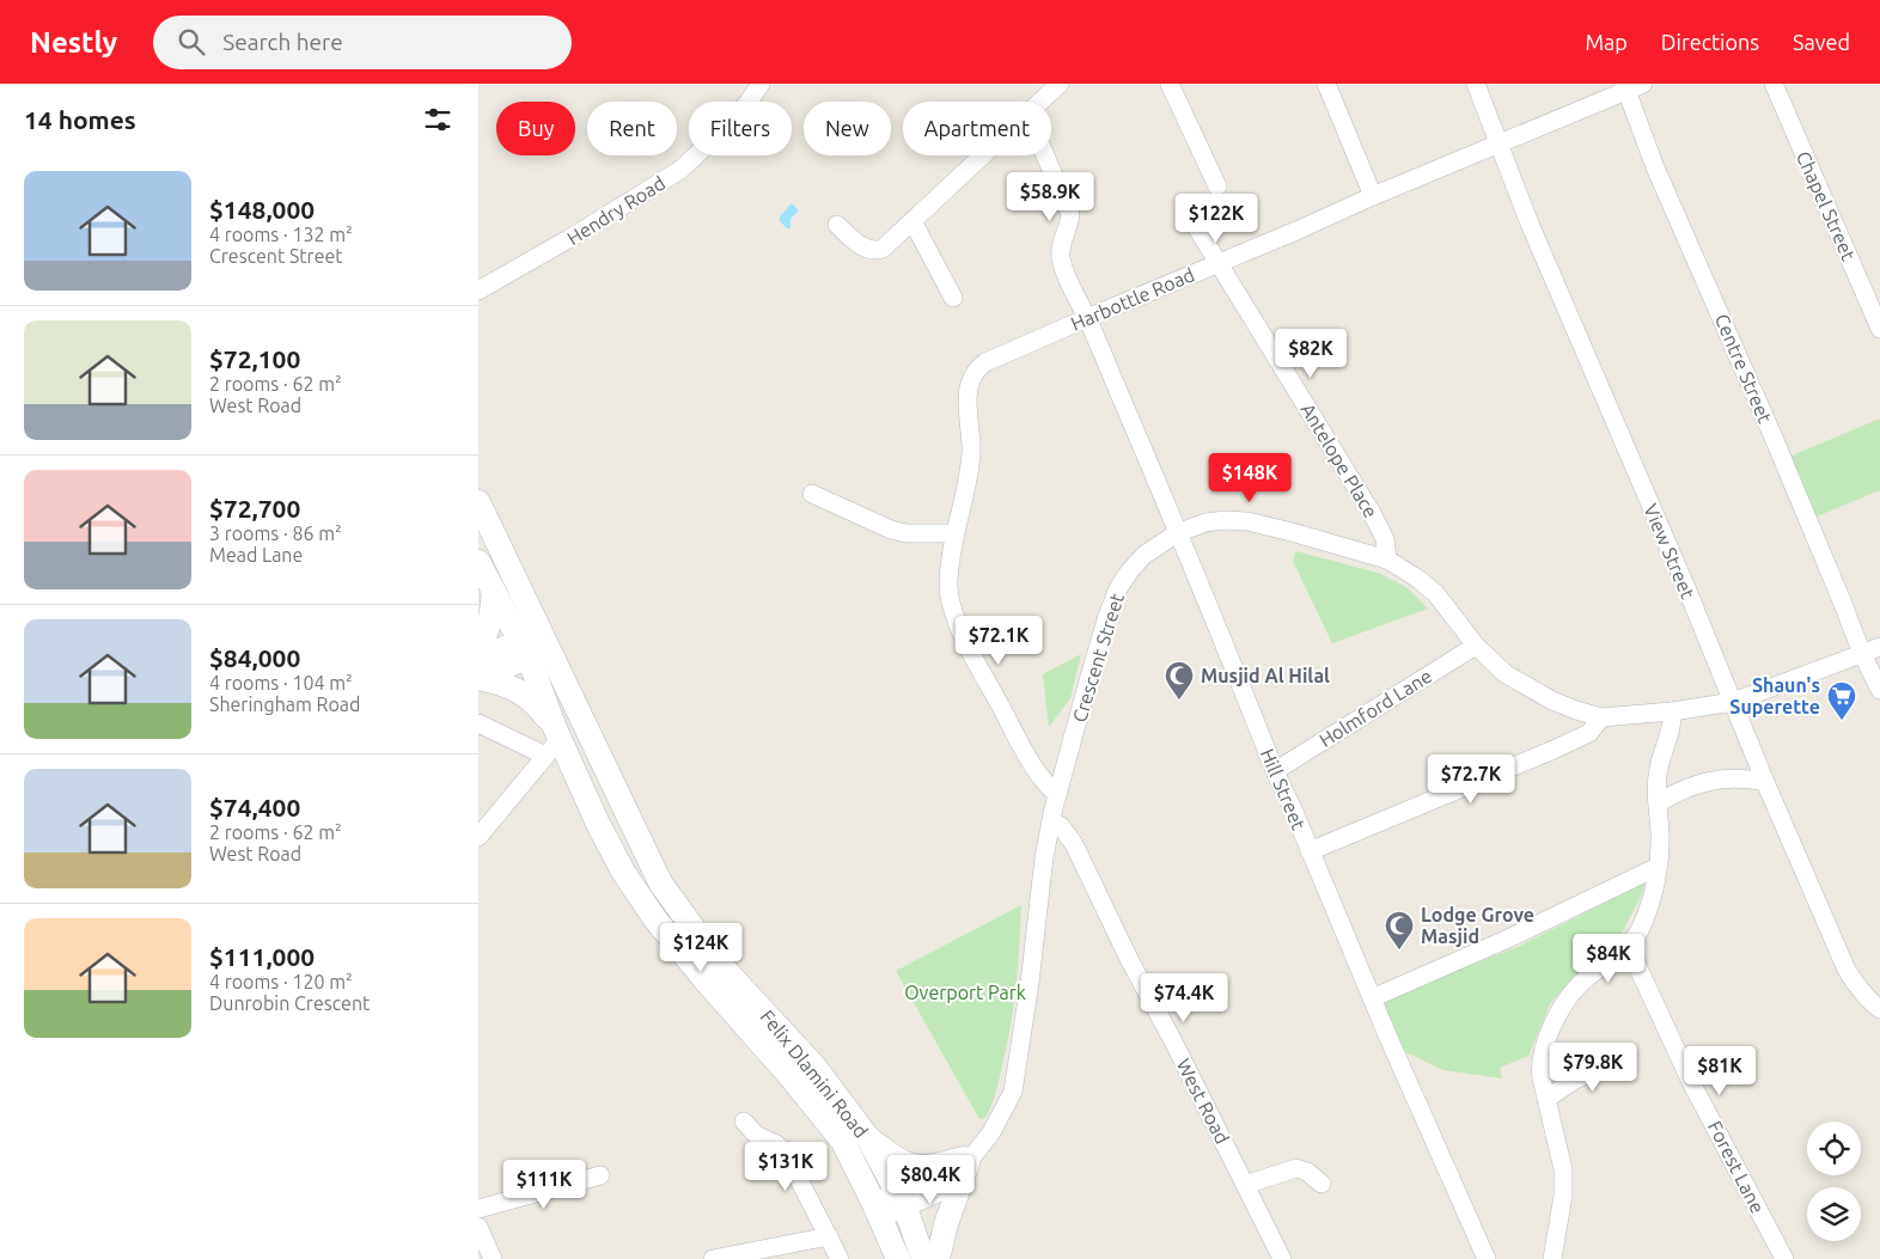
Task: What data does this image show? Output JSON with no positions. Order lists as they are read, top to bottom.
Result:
{
  "streets": {
    "main road": ["Felix Dlamini Road"],
    "street": [
      "Chapel Street",
      "Hendry Road",
      "Harbottle Road",
      "Centre Street",
      "Antelope Place",
      "View Street",
      "Crescent Street",
      "Holmford Lane",
      "Hill Street",
      "West Road",
      "Forest Lane"
    ]
  },
  "crossings": [
    ["Harbottle Road", "Centre Street"],
    ["Harbottle Road", "Antelope Place"],
    ["Harbottle Road", "View Street"],
    ["Harbottle Road", "Hill Street"],
    ["Centre Street", "Crescent Street"],
    ["Antelope Place", "Crescent Street"],
    ["View Street", "Crescent Street"],
    ["Crescent Street", "Holmford Lane"],
    ["Crescent Street", "Hill Street"],
    ["Crescent Street", "Felix Dlamini Road"],
    ["Crescent Street", "West Road"],
    ["Holmford Lane", "Hill Street"]
  ],
  "parks": ["Overport Park"],
  "places": {
    "mosque": ["Musjid Al Hilal", "Lodge Grove Masjid"],
    "supermarket": ["Shaun's Superette"]
  },
  "page": {
    "header": "Nestly",
    "search": "Search here",
    "nav": ["Map", "Directions", "Saved"],
    "heading": "14 homes",
    "chip": [
      "Buy",
      "Rent",
      "Filters",
      "New",
      "Apartment"
    ],
    "list": [
      {
        "name": "$148,000",
        "note": "4 rooms · 132 m² · Crescent Street"
      },
      {
        "name": "$72,100",
        "note": "2 rooms · 62 m² · West Road"
      },
      {
        "name": "$72,700",
        "note": "3 rooms · 86 m² · Mead Lane"
      },
      {
        "name": "$84,000",
        "note": "4 rooms · 104 m² · Sheringham Road"
      },
      {
        "name": "$74,400",
        "note": "2 rooms · 62 m² · West Road"
      },
      {
        "name": "$111,000",
        "note": "4 rooms · 120 m² · Dunrobin Crescent"
      }
    ],
    "price": [
      "$58.9K",
      "$122K",
      "$82K",
      "$148K",
      "$72.1K",
      "$72.7K",
      "$124K",
      "$84K",
      "$74.4K",
      "$79.8K",
      "$81K",
      "$131K",
      "$80.4K",
      "$111K"
    ]
  }
}
